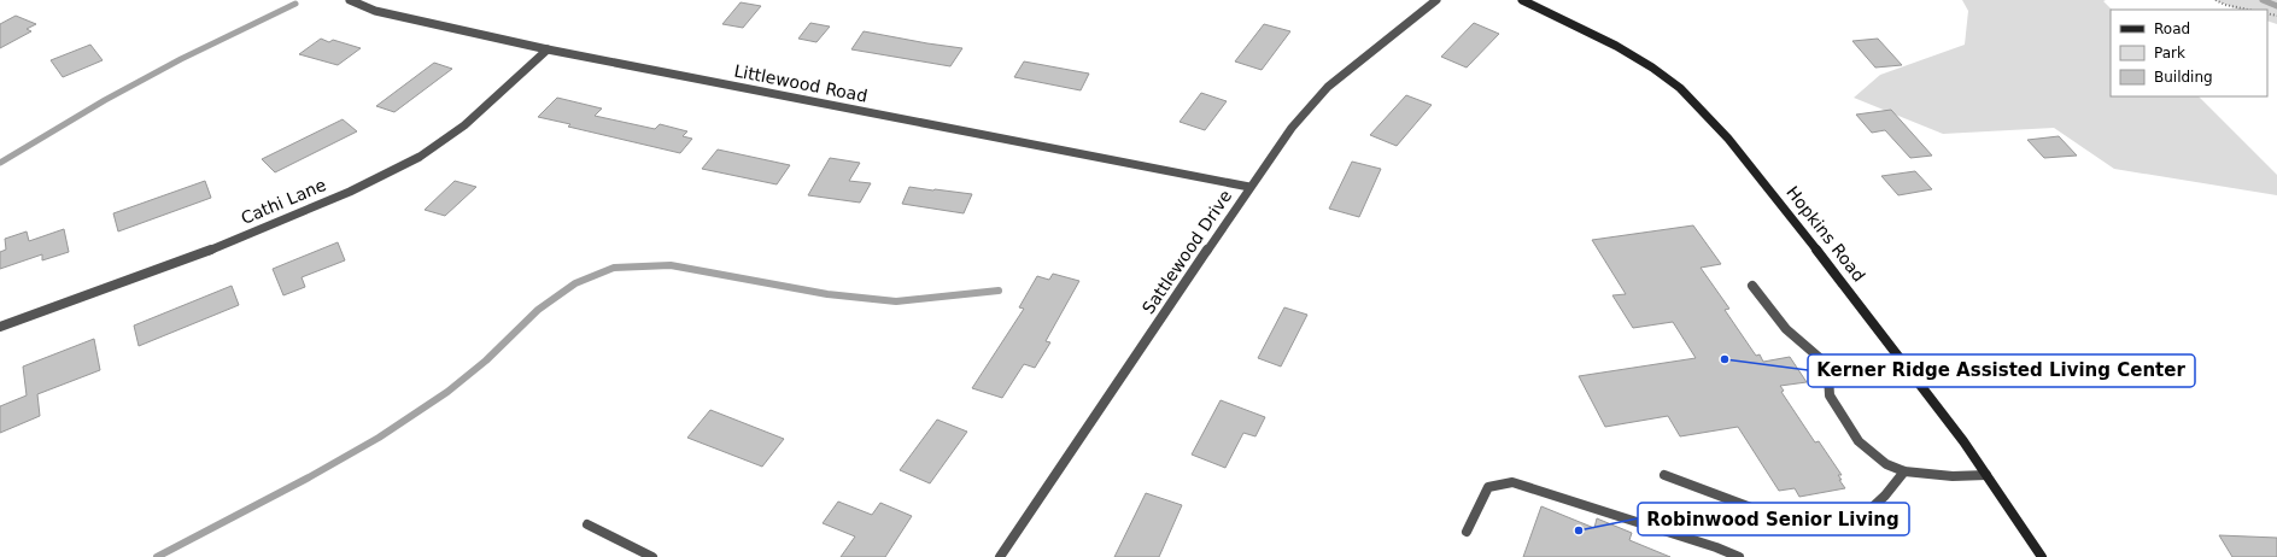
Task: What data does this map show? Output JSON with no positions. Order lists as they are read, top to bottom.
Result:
{
  "streets": {
    "main road": ["Hopkins Road"],
    "street": ["Littlewood Road", "Cathi Lane", "Sattlewood Drive"]
  },
  "crossings": [
    ["Littlewood Road", "Cathi Lane"],
    ["Littlewood Road", "Sattlewood Drive"]
  ],
  "places": ["Kerner Ridge Assisted Living Center", "Robinwood Senior Living"],
  "legend": ["Road", "Park", "Building"]
}
